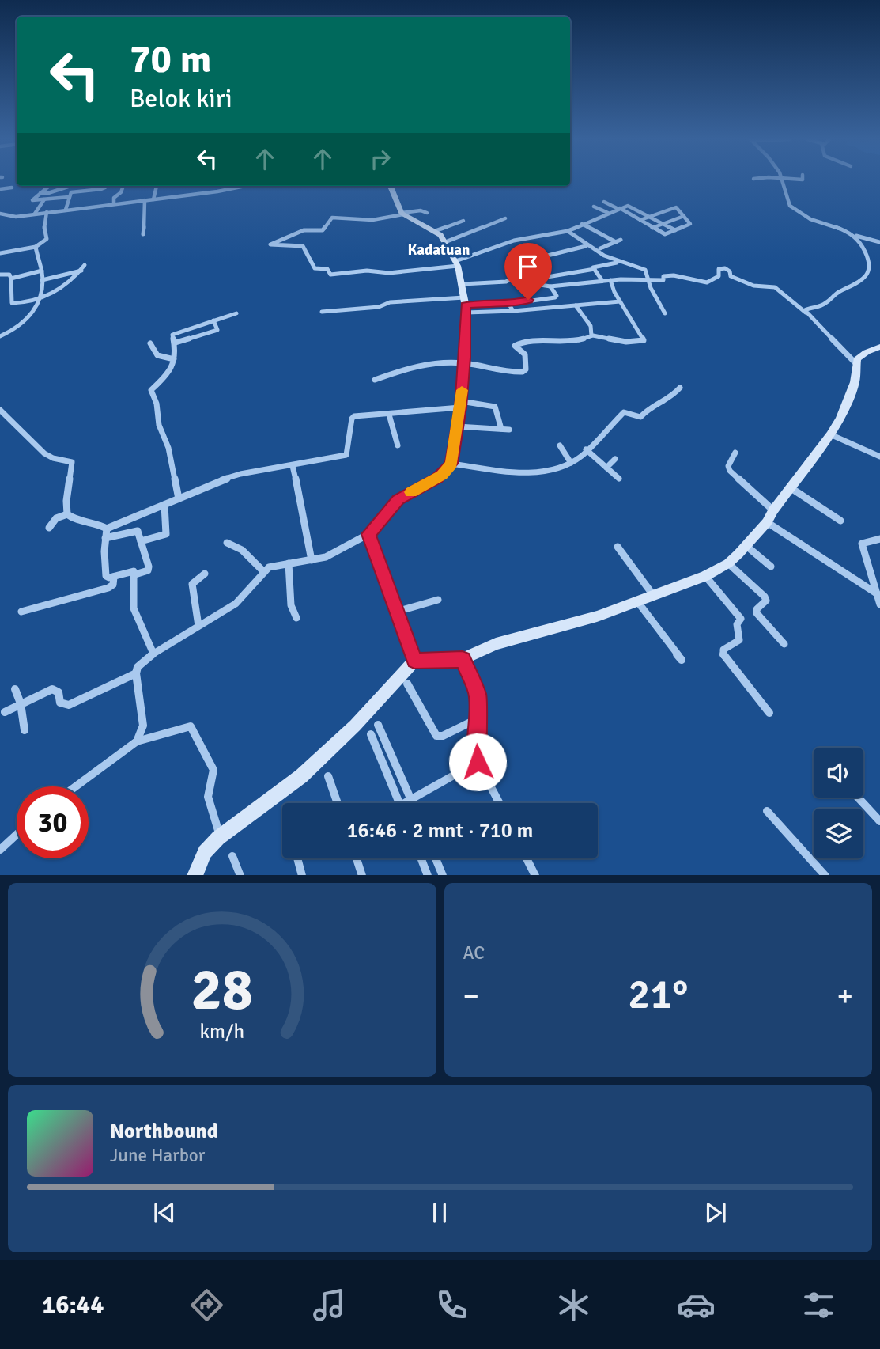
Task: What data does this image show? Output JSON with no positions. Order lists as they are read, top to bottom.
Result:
{
  "districts": ["Kadatuan"],
  "page": {
    "turn": ["70 m", "Belok kiri"],
    "limit": "30",
    "trip": "16:46 · 2 mnt · 710 m",
    "tile": "AC",
    "heat": ["−", "21°", "+"],
    "song": ["Northbound", "June Harbor"],
    "tabs": "16:44",
    "gauge": ["28", "km/h"]
  }
}
